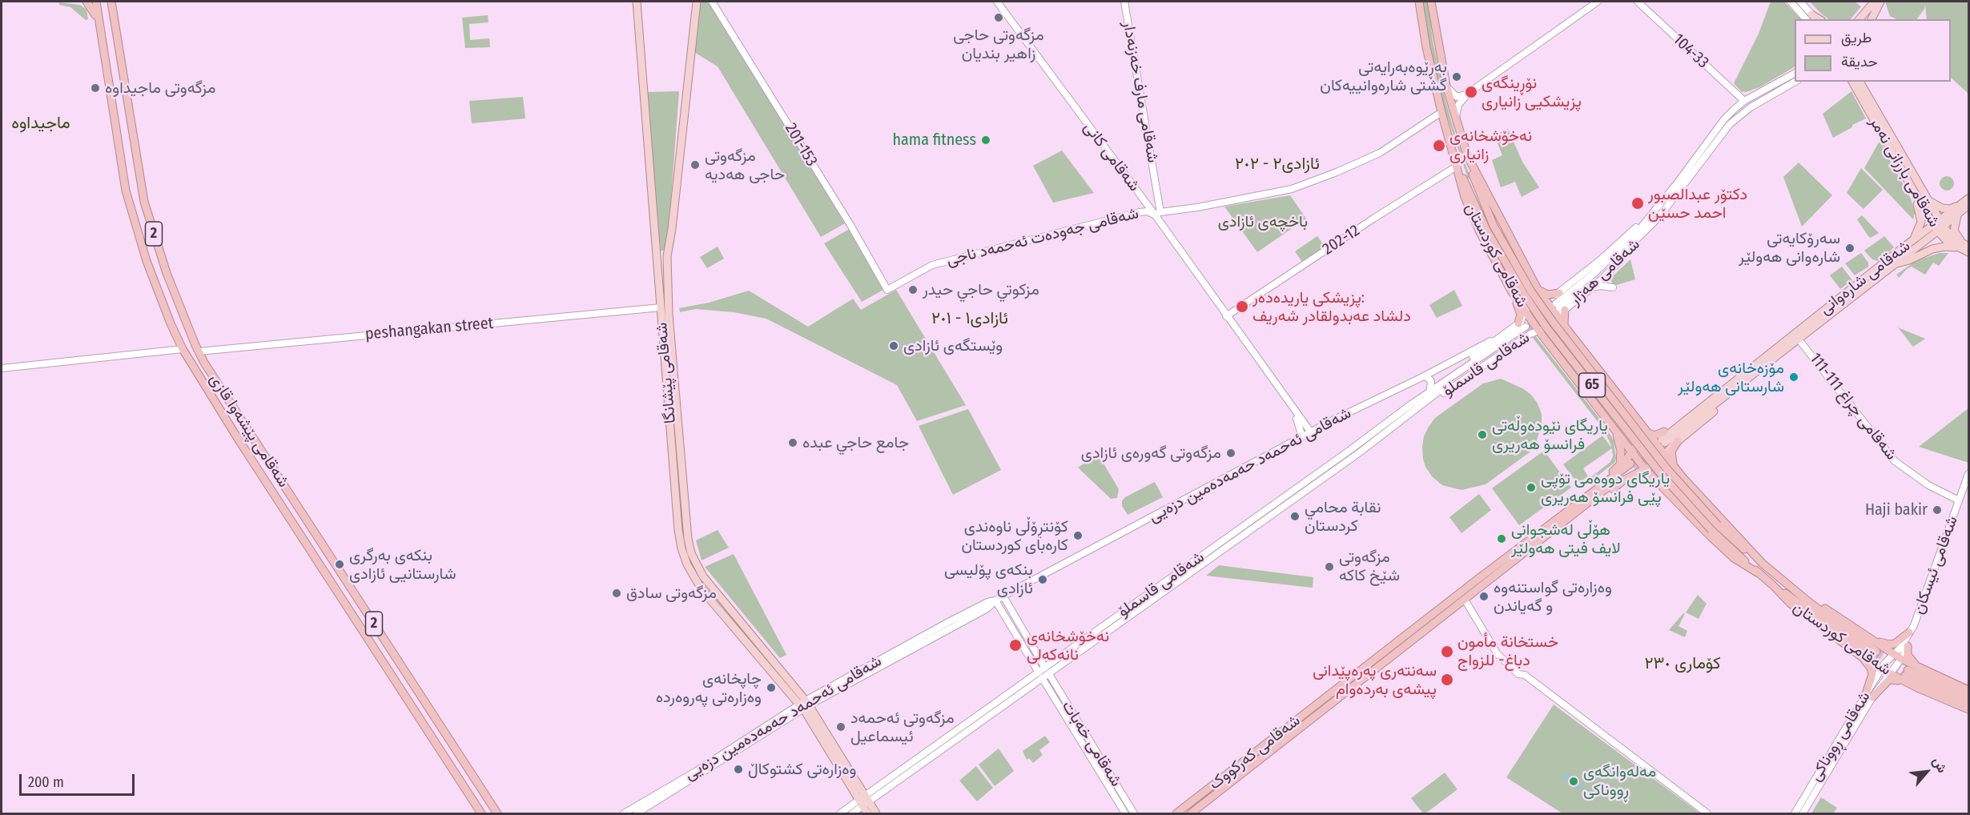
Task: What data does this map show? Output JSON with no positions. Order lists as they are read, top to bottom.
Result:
{
  "streets": {
    "highway": [
      "2",
      "شەقامی کوردستان",
      "65",
      "شەقامی پێشەوا قازی",
      "شەقامی کەرکووک"
    ],
    "main road": [
      "شەقامی بارزانی نەمر",
      "شەقامی هەژار",
      "شەقامی شارەوانی",
      "شەقامی قاسملۆ",
      "شەقامی پێشانگا",
      "شەقامی ئیسکان",
      "شەقامی ڕووناکی"
    ],
    "street": [
      "104-33",
      "شەقامی مارف خەزنەدار",
      "201-153",
      "شەقامی کانی",
      "شەقامی جەودەت ئەحمەد ناجی",
      "202-12",
      "peshangakan street",
      "شەقامی چراغ 111-111",
      "شەقامی ئەحمەد حەمەدەمین دزەیی",
      "شەقامی خەبات"
    ]
  },
  "crossings": [
    ["104-33", "شەقامی هەژار"],
    ["شەقامی مارف خەزنەدار", "شەقامی کانی"],
    ["شەقامی مارف خەزنەدار", "شەقامی جەودەت ئەحمەد ناجی"],
    ["201-153", "شەقامی جەودەت ئەحمەد ناجی"],
    ["شەقامی کانی", "شەقامی جەودەت ئەحمەد ناجی"],
    ["شەقامی کانی", "202-12"],
    ["شەقامی کانی", "شەقامی ئەحمەد حەمەدەمین دزەیی"],
    ["شەقامی بارزانی نەمر", "شەقامی شارەوانی"],
    ["شەقامی جەودەت ئەحمەد ناجی", "شەقامی کوردستان"],
    ["202-12", "شەقامی کوردستان"],
    ["شەقامی کوردستان", "شەقامی هەژار"],
    ["شەقامی کوردستان", "شەقامی شارەوانی"],
    ["شەقامی کوردستان", "شەقامی قاسملۆ"],
    ["شەقامی کوردستان", "شەقامی ئیسکان"],
    ["شەقامی کوردستان", "شەقامی ڕووناکی"],
    ["شەقامی کوردستان", "شەقامی کەرکووک"],
    ["شەقامی هەژار", "شەقامی قاسملۆ"],
    ["شەقامی شارەوانی", "شەقامی چراغ 111-111"],
    ["شەقامی شارەوانی", "شەقامی کەرکووک"],
    ["peshangakan street", "شەقامی پێشانگا"],
    ["peshangakan street", "شەقامی پێشەوا قازی"],
    ["شەقامی قاسملۆ", "شەقامی پێشانگا"],
    ["شەقامی قاسملۆ", "شەقامی ئەحمەد حەمەدەمین دزەیی"],
    ["شەقامی قاسملۆ", "شەقامی خەبات"],
    ["شەقامی پێشانگا", "شەقامی ئەحمەد حەمەدەمین دزەیی"],
    ["شەقامی چراغ 111-111", "شەقامی ئیسکان"],
    ["شەقامی ئەحمەد حەمەدەمین دزەیی", "شەقامی خەبات"],
    ["شەقامی ئیسکان", "شەقامی ڕووناکی"]
  ],
  "districts": [
    "ماجیداوە",
    "ئازادی٢ - ٢٠٢",
    "ئازادی١ - ٢٠١",
    "کۆماری ٢٣٠"
  ],
  "parks": ["باخچەی ئازادی"],
  "places": [
    "مزگەوتی حاجی زاهیر بندیان",
    "بەڕێوەبەرایەتی گشتی شارەوانییەکان",
    "مزگەوتی ماجیداوە",
    "نۆڕینگەی پزیشکیی زانیاری",
    "hama fitness",
    "نەخۆشخانەی زانیاری",
    "مزگەوتی حاجی هەدیە",
    "دکتۆر عبدالصبور احمد حسێن",
    "سەرۆکایەتی شارەوانی هەولێر",
    "مزكوتي حاجي حيدر",
    "پزیشکی یاریدەدەر: دلشاد عەبدولقادر شەریف",
    "وێستگەی ئازادی",
    "مۆزەخانەی شارستانی هەولێر",
    "یاریگای نێودەوڵەتی فرانسۆ هەریری",
    "جامع حاجي عبده",
    "مزگەوتی گەورەی ئازادی",
    "یاریگای دووەمی تۆپی پێی فرانسۆ هەریری",
    "Haji bakir",
    "نقابة محامي كردستان",
    "کۆنتڕۆڵی ناوەندی کارەبای کوردستان",
    "هۆڵی لەشجوانی لایف فیتی هەولێر",
    "بنکەی بەرگری شارستانیی ئازادی",
    "مزگه‌وتی شێخ كاكه",
    "بنکەی پۆلیسی ئازادی",
    "مزگەوتی سادق",
    "وەزارەتی گواستنەوە و گەیاندن",
    "نەخۆشخانەی نانەکەلی",
    "خستخانة مأمون دباغ- للزواج",
    "سەنتەری پەرەپێدانی پیشەی بەردەوام",
    "چاپخانەی وەزارەتی پەروەردە",
    "مزگەوتی ئەحمەد ئیسماعیل",
    "وەزارەتی کشتوکاڵ",
    "مەلەوانگەی ڕووناکی"
  ],
  "legend": ["طريق", "حديقة"],
  "scale_bar": "200 m",
  "north": "top right"
}
